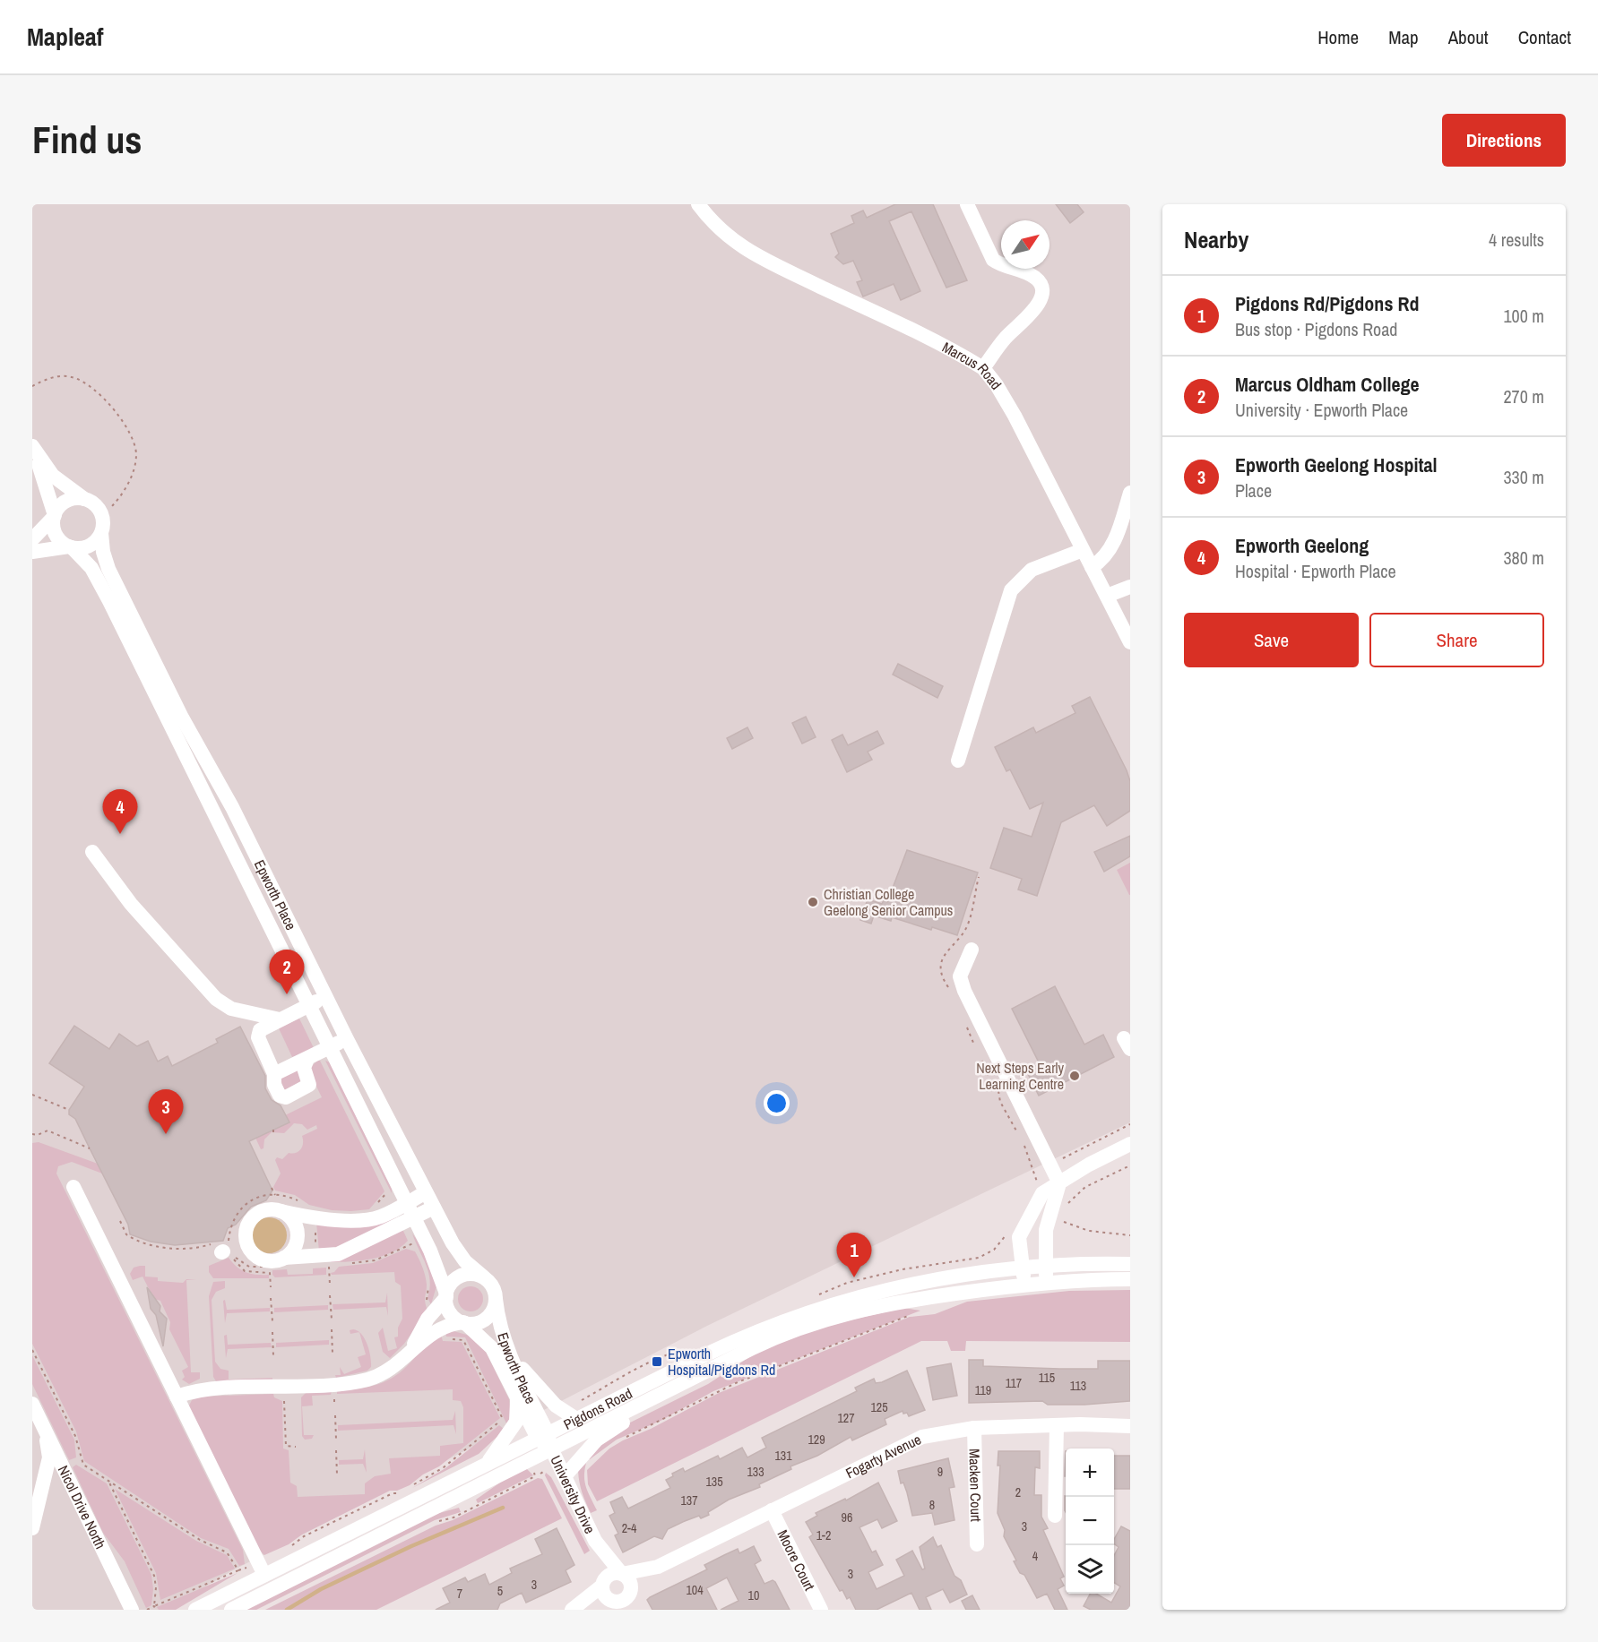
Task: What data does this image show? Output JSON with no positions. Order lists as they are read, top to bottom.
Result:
{
  "streets": {
    "street": [
      "Marcus Road",
      "Epworth Place",
      "Pigdons Road",
      "Fogarty Avenue",
      "Macken Court",
      "University Drive",
      "Nicol Drive North",
      "Moore Court"
    ]
  },
  "crossings": [
    ["Epworth Place", "Pigdons Road"],
    ["Epworth Place", "University Drive"],
    ["Pigdons Road", "University Drive"],
    ["Fogarty Avenue", "Macken Court"],
    ["Fogarty Avenue", "Moore Court"]
  ],
  "places": {
    "other": ["Christian College Geelong Senior Campus", "Next Steps Early Learning Centre"],
    "transit": ["Epworth Hospital/Pigdons Rd"]
  },
  "house_numbers": [
    "115",
    "117",
    "113",
    "119",
    "125",
    "127",
    "129",
    "131",
    "133",
    "9",
    "135",
    "2",
    "137",
    "8",
    "96",
    "3",
    "2-4",
    "1-2",
    "4",
    "3",
    "3",
    "104",
    "5",
    "7",
    "10"
  ],
  "north": "top right",
  "page": {
    "header": "Mapleaf",
    "nav": [
      "Home",
      "Map",
      "About",
      "Contact"
    ],
    "buttons": [
      "Directions",
      ["Save", "Share"]
    ],
    "title": "Find us",
    "heading": ["Nearby", "4 results"],
    "list": [
      {
        "mark": "1",
        "name": "Pigdons Rd/Pigdons Rd",
        "note": "Bus stop · Pigdons Road",
        "value": "100 m"
      },
      {
        "mark": "2",
        "name": "Marcus Oldham College",
        "note": "University · Epworth Place",
        "value": "270 m"
      },
      {
        "mark": "3",
        "name": "Epworth Geelong Hospital",
        "note": "Place",
        "value": "330 m"
      },
      {
        "mark": "4",
        "name": "Epworth Geelong",
        "note": "Hospital · Epworth Place",
        "value": "380 m"
      }
    ],
    "pins": [
      "4",
      "2",
      "3",
      "1"
    ],
    "map_buttons": ["+", "−"]
  }
}
